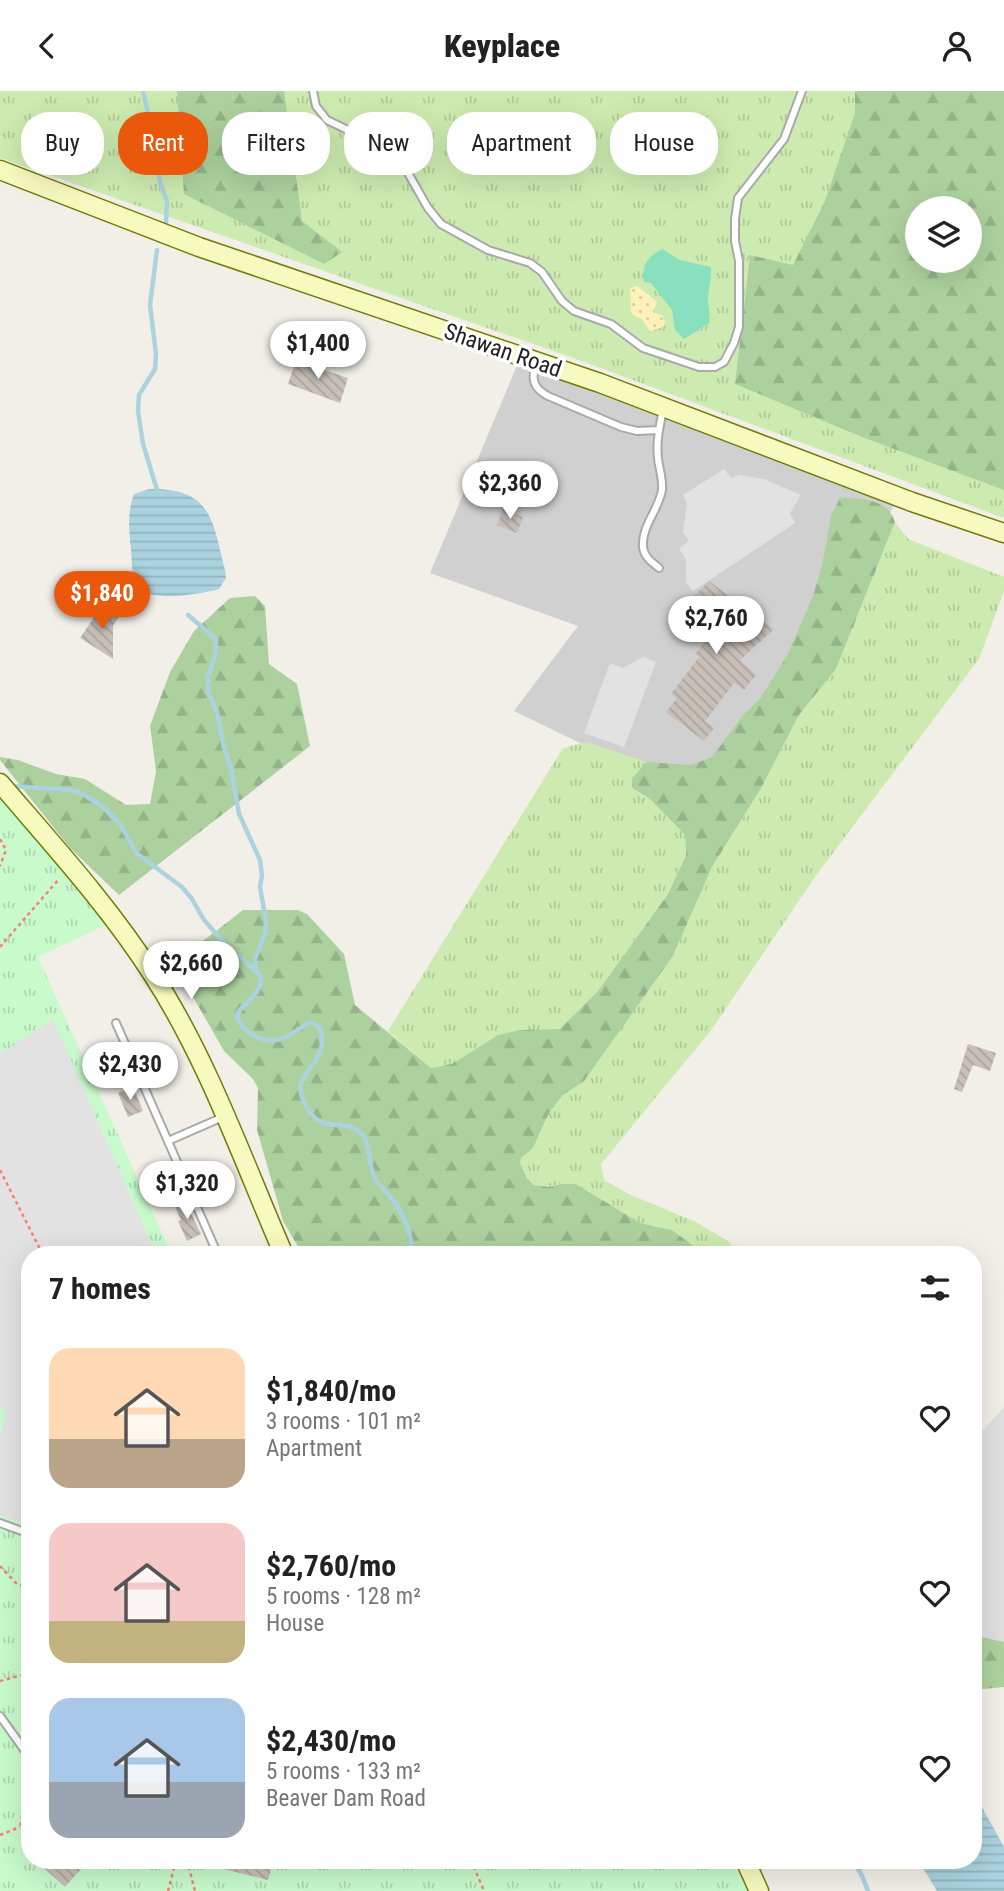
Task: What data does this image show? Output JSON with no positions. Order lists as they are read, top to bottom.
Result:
{
  "streets": {
    "main road": ["Shawan Road"]
  },
  "page": {
    "header": "Keyplace",
    "chip": [
      "Buy",
      "Rent",
      "Filters",
      "New",
      "Apartment",
      "House"
    ],
    "price": [
      "$1,400",
      "$2,360",
      "$1,840",
      "$2,760",
      "$2,660",
      "$2,430",
      "$1,320"
    ],
    "heading": "7 homes",
    "list": [
      {
        "name": "$1,840/mo",
        "note": "3 rooms · 101 m² · Apartment"
      },
      {
        "name": "$2,760/mo",
        "note": "5 rooms · 128 m² · House"
      },
      {
        "name": "$2,430/mo",
        "note": "5 rooms · 133 m² · Beaver Dam Road"
      }
    ]
  }
}
